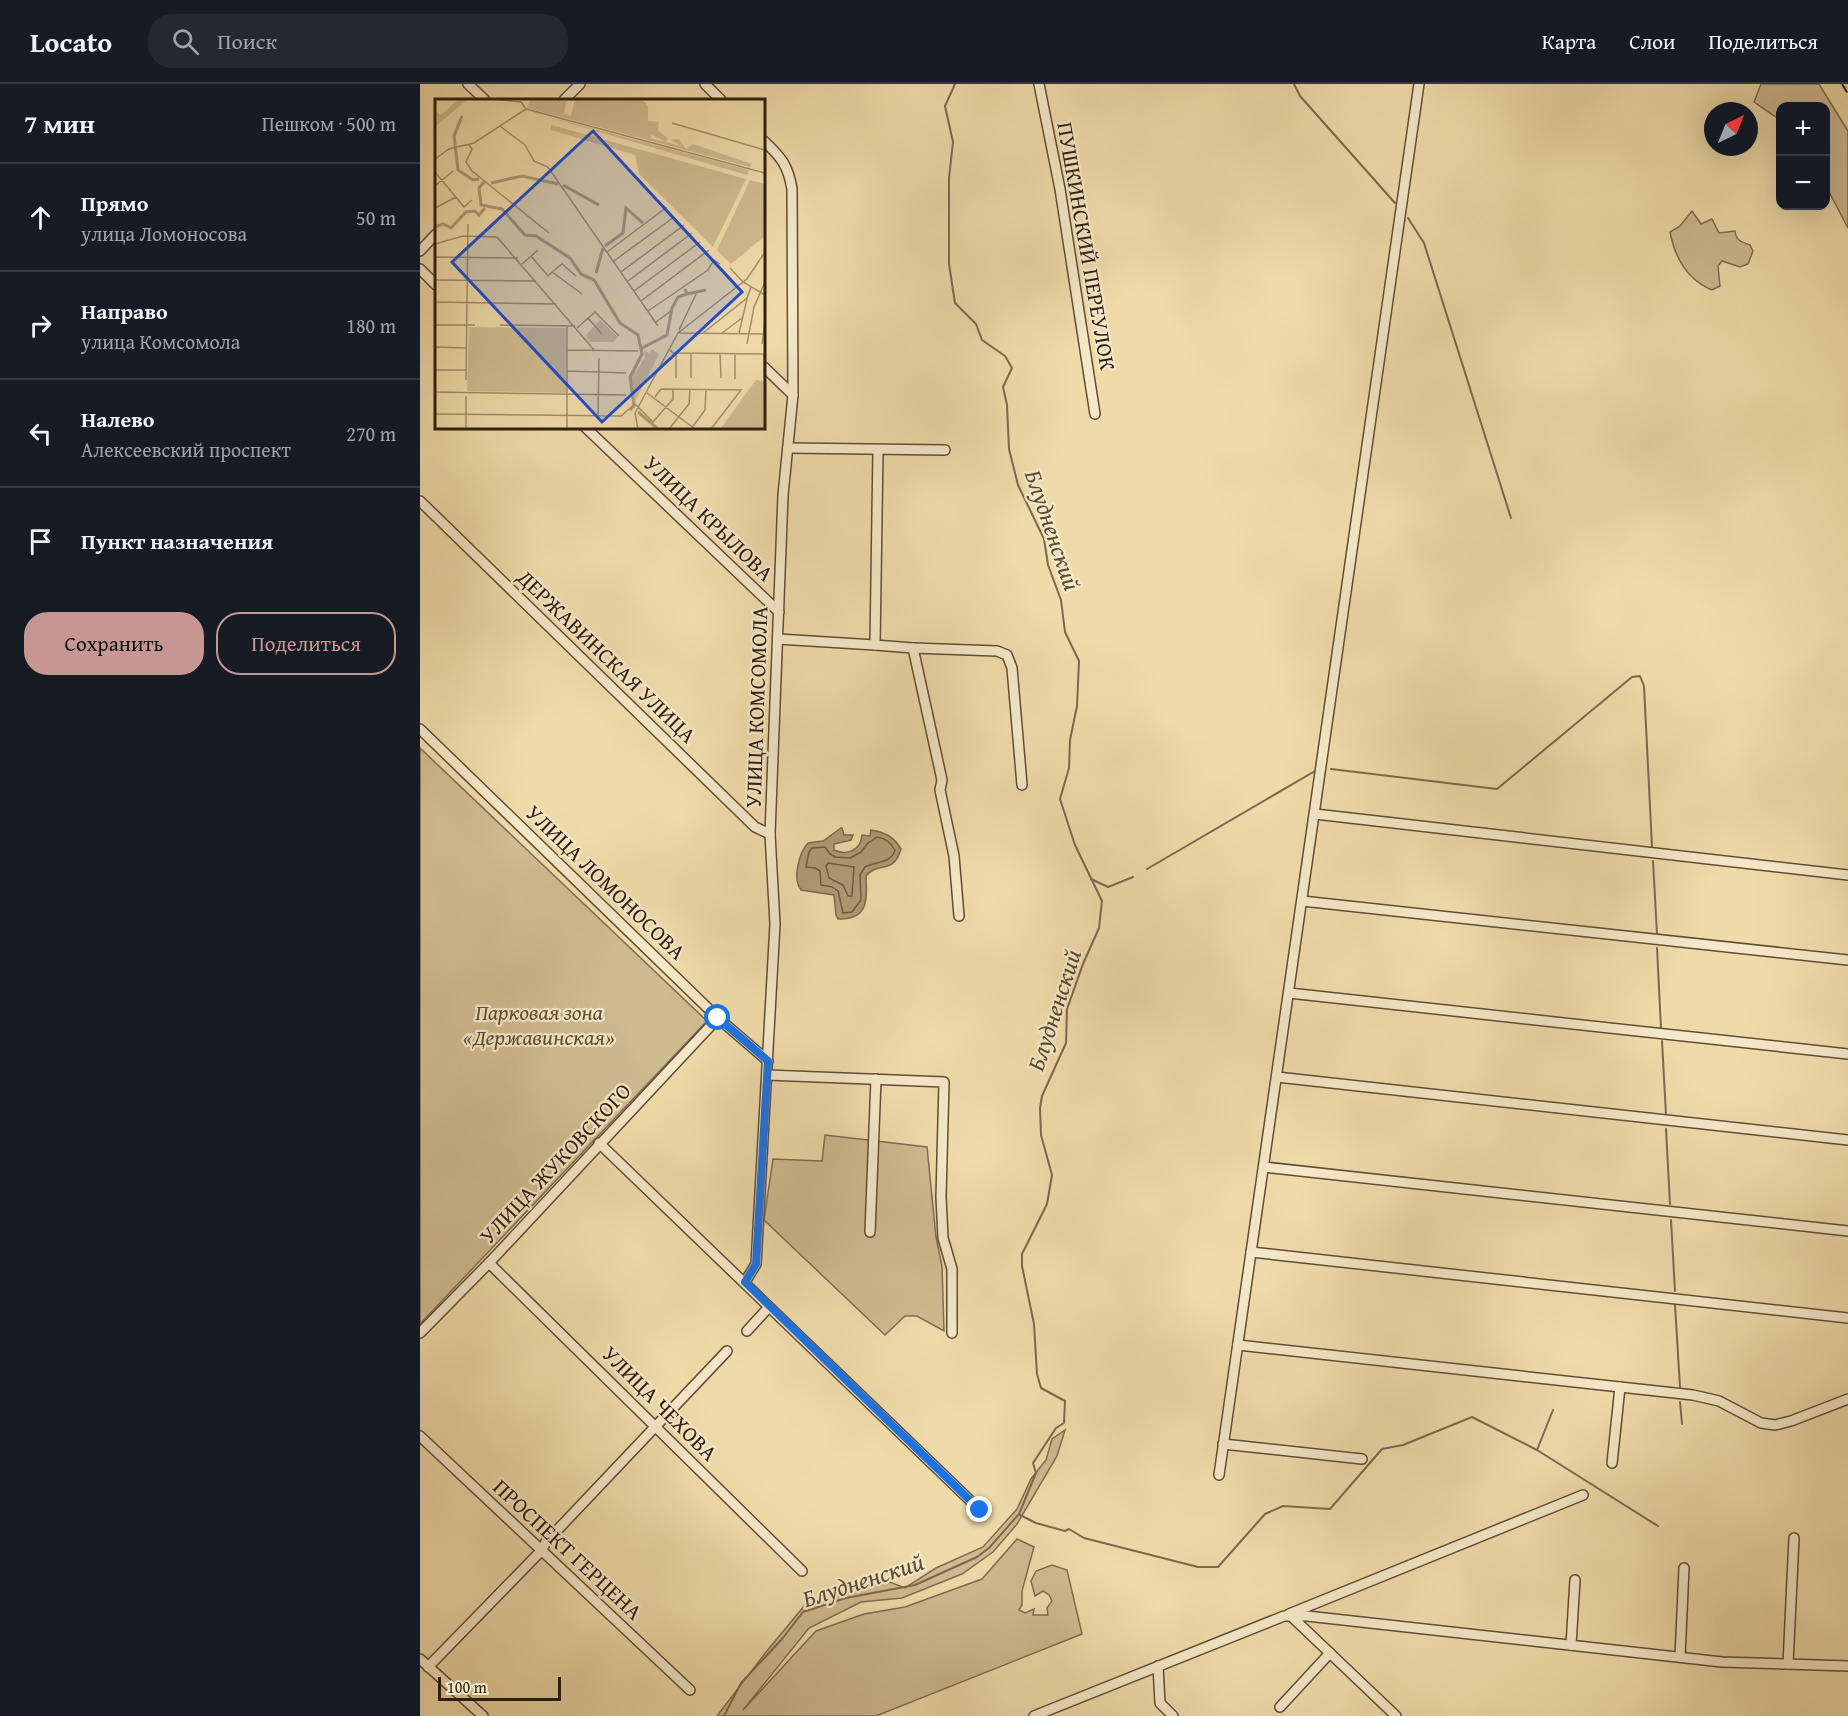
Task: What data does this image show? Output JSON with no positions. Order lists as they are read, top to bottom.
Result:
{
  "streets": {
    "street": [
      "ПУШКИНСКИЙ ПЕРЕУЛОК",
      "УЛИЦА КРЫЛОВА",
      "ДЕРЖАВИНСКАЯ УЛИЦА",
      "УЛИЦА КОМСОМОЛА",
      "УЛИЦА ЛОМОНОСОВА",
      "УЛИЦА ЖУКОВСКОГО",
      "УЛИЦА ЧЕХОВА",
      "ПРОСПЕКТ ГЕРЦЕНА"
    ]
  },
  "crossings": [
    ["УЛИЦА КРЫЛОВА", "УЛИЦА КОМСОМОЛА"],
    ["ДЕРЖАВИНСКАЯ УЛИЦА", "УЛИЦА КОМСОМОЛА"],
    ["УЛИЦА КОМСОМОЛА", "УЛИЦА ЛОМОНОСОВА"],
    ["УЛИЦА ЛОМОНОСОВА", "УЛИЦА ЖУКОВСКОГО"],
    ["УЛИЦА ЖУКОВСКОГО", "УЛИЦА ЧЕХОВА"]
  ],
  "water": ["Блудненский"],
  "parks": ["Парковая зона «Державинская»"],
  "scale_bar": "100 m",
  "north": "top right",
  "page": {
    "header": "Locato",
    "search": "Поиск",
    "nav": ["Карта", "Слои", "Поделиться"],
    "heading": ["7 мин", "Пешком · 500 m"],
    "map_buttons": ["+", "−"],
    "list": [
      ["Прямо", "улица Ломоносова", "50 m"],
      ["Направо", "улица Комсомола", "180 m"],
      ["Налево", "Алексеевский проспект", "270 m"],
      "Пункт назначения"
    ],
    "buttons": ["Сохранить", "Поделиться"],
    "scale": "100 m"
  }
}
